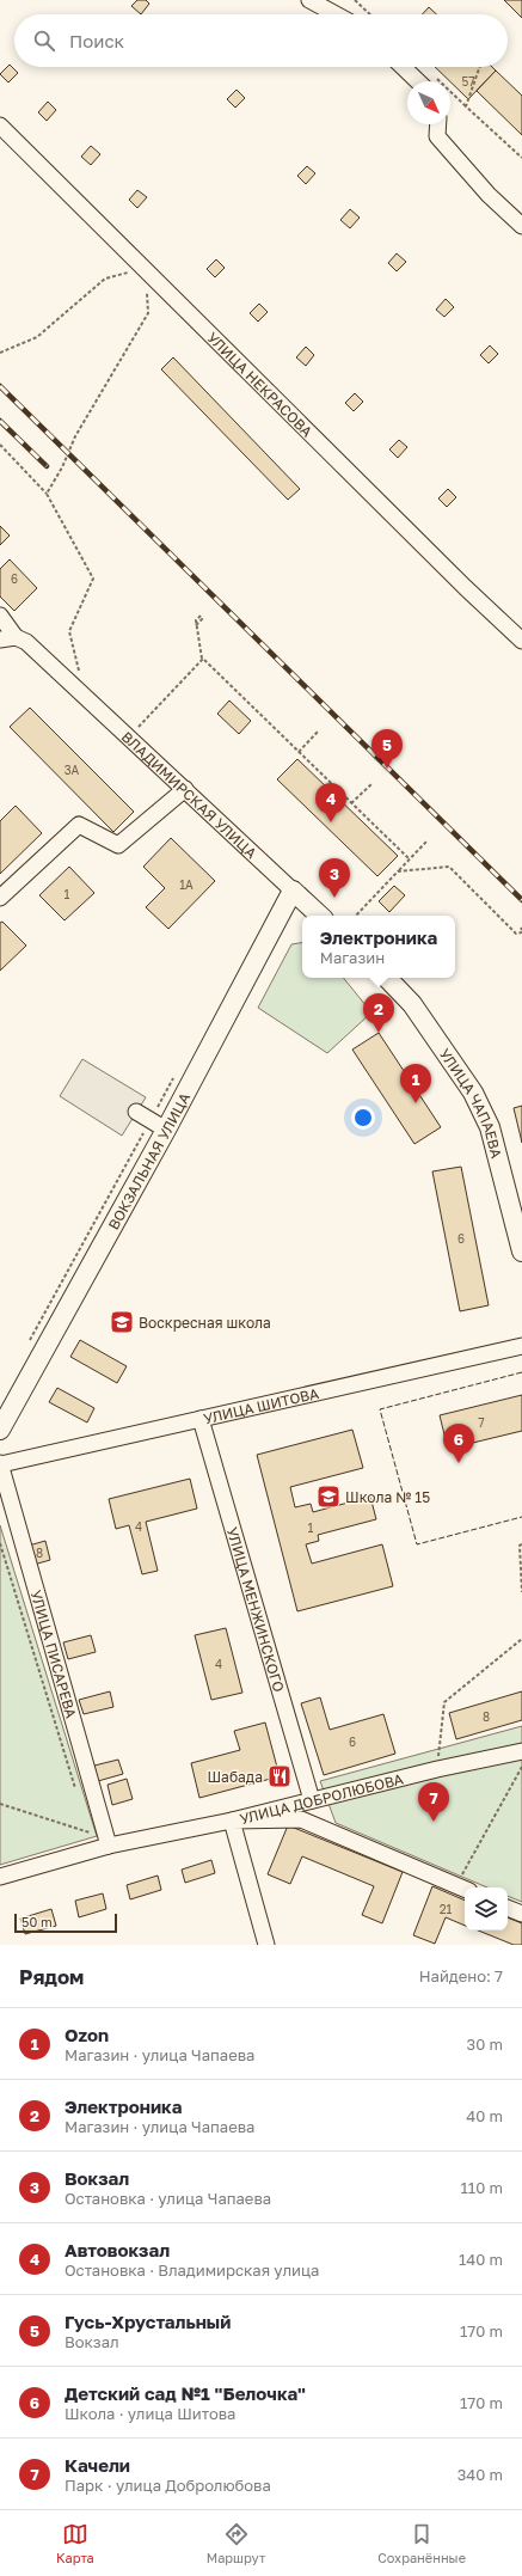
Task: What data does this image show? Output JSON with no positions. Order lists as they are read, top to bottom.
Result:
{
  "streets": {
    "main road": ["УЛИЦА ЧАПАЕВА", "ВОКЗАЛЬНАЯ УЛИЦА"],
    "street": [
      "УЛИЦА НЕКРАСОВА",
      "ВЛАДИМИРСКАЯ УЛИЦА",
      "УЛИЦА ШИТОВА",
      "УЛИЦА МЕНЖИНСКОГО",
      "УЛИЦА ПИСАРЕВА",
      "УЛИЦА ДОБРОЛЮБОВА"
    ]
  },
  "crossings": [
    ["ВЛАДИМИРСКАЯ УЛИЦА", "ВОКЗАЛЬНАЯ УЛИЦА"],
    ["УЛИЦА ШИТОВА", "УЛИЦА МЕНЖИНСКОГО"],
    ["УЛИЦА ШИТОВА", "УЛИЦА ПИСАРЕВА"],
    ["УЛИЦА МЕНЖИНСКОГО", "УЛИЦА ДОБРОЛЮБОВА"],
    ["УЛИЦА ПИСАРЕВА", "УЛИЦА ДОБРОЛЮБОВА"]
  ],
  "places": {
    "school or university": ["Воскресная школа", "Школа № 15"],
    "restaurant": ["Шабада"]
  },
  "house_numbers": [
    "57",
    "6",
    "3А",
    "1А",
    "1",
    "6",
    "7",
    "4",
    "1",
    "8",
    "4",
    "8",
    "6",
    "21"
  ],
  "scale_bar": "50 m",
  "north": "bottom right",
  "page": {
    "search": "Поиск",
    "pins": [
      "5",
      "4",
      "3",
      "2",
      "1",
      "6",
      "7"
    ],
    "popup": ["Электроника", "Магазин"],
    "scale": "50 m",
    "heading": ["Рядом", "Найдено: 7"],
    "list": [
      {
        "mark": "1",
        "name": "Ozon",
        "note": "Магазин · улица Чапаева",
        "value": "30 m"
      },
      {
        "mark": "2",
        "name": "Электроника",
        "note": "Магазин · улица Чапаева",
        "value": "40 m"
      },
      {
        "mark": "3",
        "name": "Вокзал",
        "note": "Остановка · улица Чапаева",
        "value": "110 m"
      },
      {
        "mark": "4",
        "name": "Автовокзал",
        "note": "Остановка · Владимирская улица",
        "value": "140 m"
      },
      {
        "mark": "5",
        "name": "Гусь-Хрустальный",
        "note": "Вокзал",
        "value": "170 m"
      },
      {
        "mark": "6",
        "name": "Детский сад №1 \"Белочка\"",
        "note": "Школа · улица Шитова",
        "value": "170 m"
      },
      {
        "mark": "7",
        "name": "Качели",
        "note": "Парк · улица Добролюбова",
        "value": "340 m"
      }
    ],
    "nav": ["Карта", "Маршрут", "Сохранённые"]
  }
}
